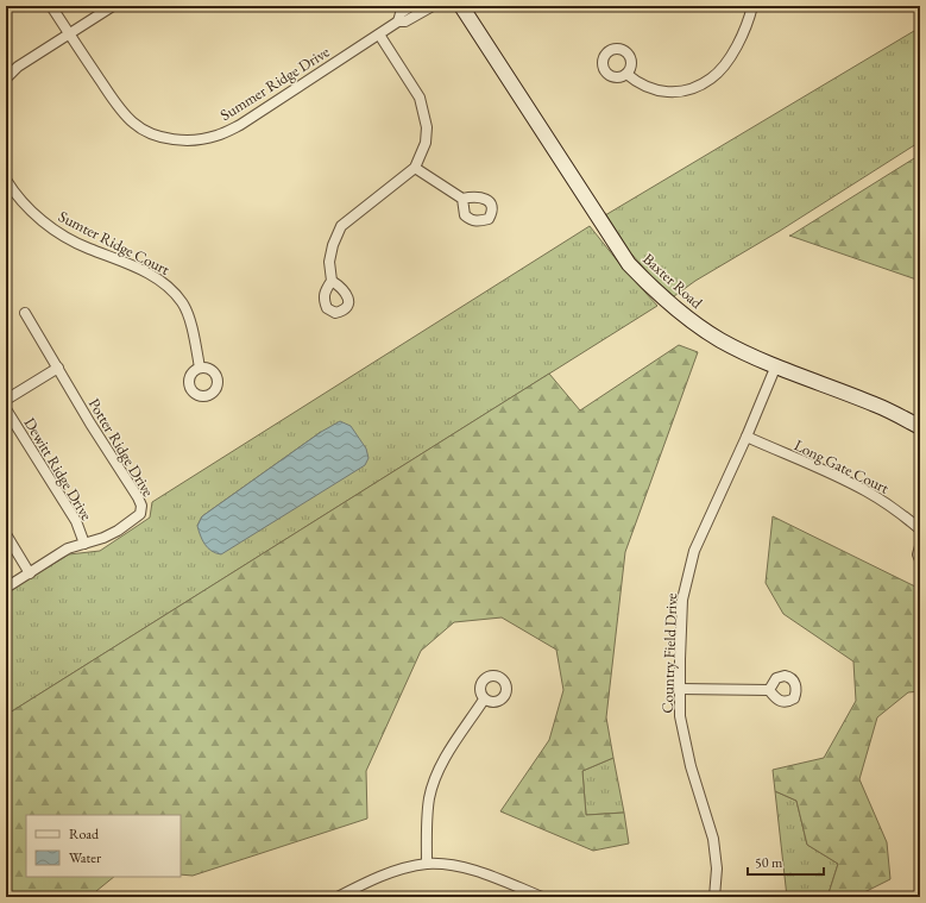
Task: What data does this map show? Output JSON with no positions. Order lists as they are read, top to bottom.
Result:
{
  "streets": {
    "main road": ["Baxter Road"],
    "street": [
      "Summer Ridge Drive",
      "Sumter Ridge Court",
      "Potter Ridge Drive",
      "Long Gate Court",
      "Dewitt Ridge Drive",
      "Country Field Drive"
    ]
  },
  "crossings": [
    ["Baxter Road", "Country Field Drive"],
    ["Potter Ridge Drive", "Dewitt Ridge Drive"],
    ["Long Gate Court", "Country Field Drive"]
  ],
  "legend": ["Road", "Water"],
  "scale_bar": "50 m"
}
